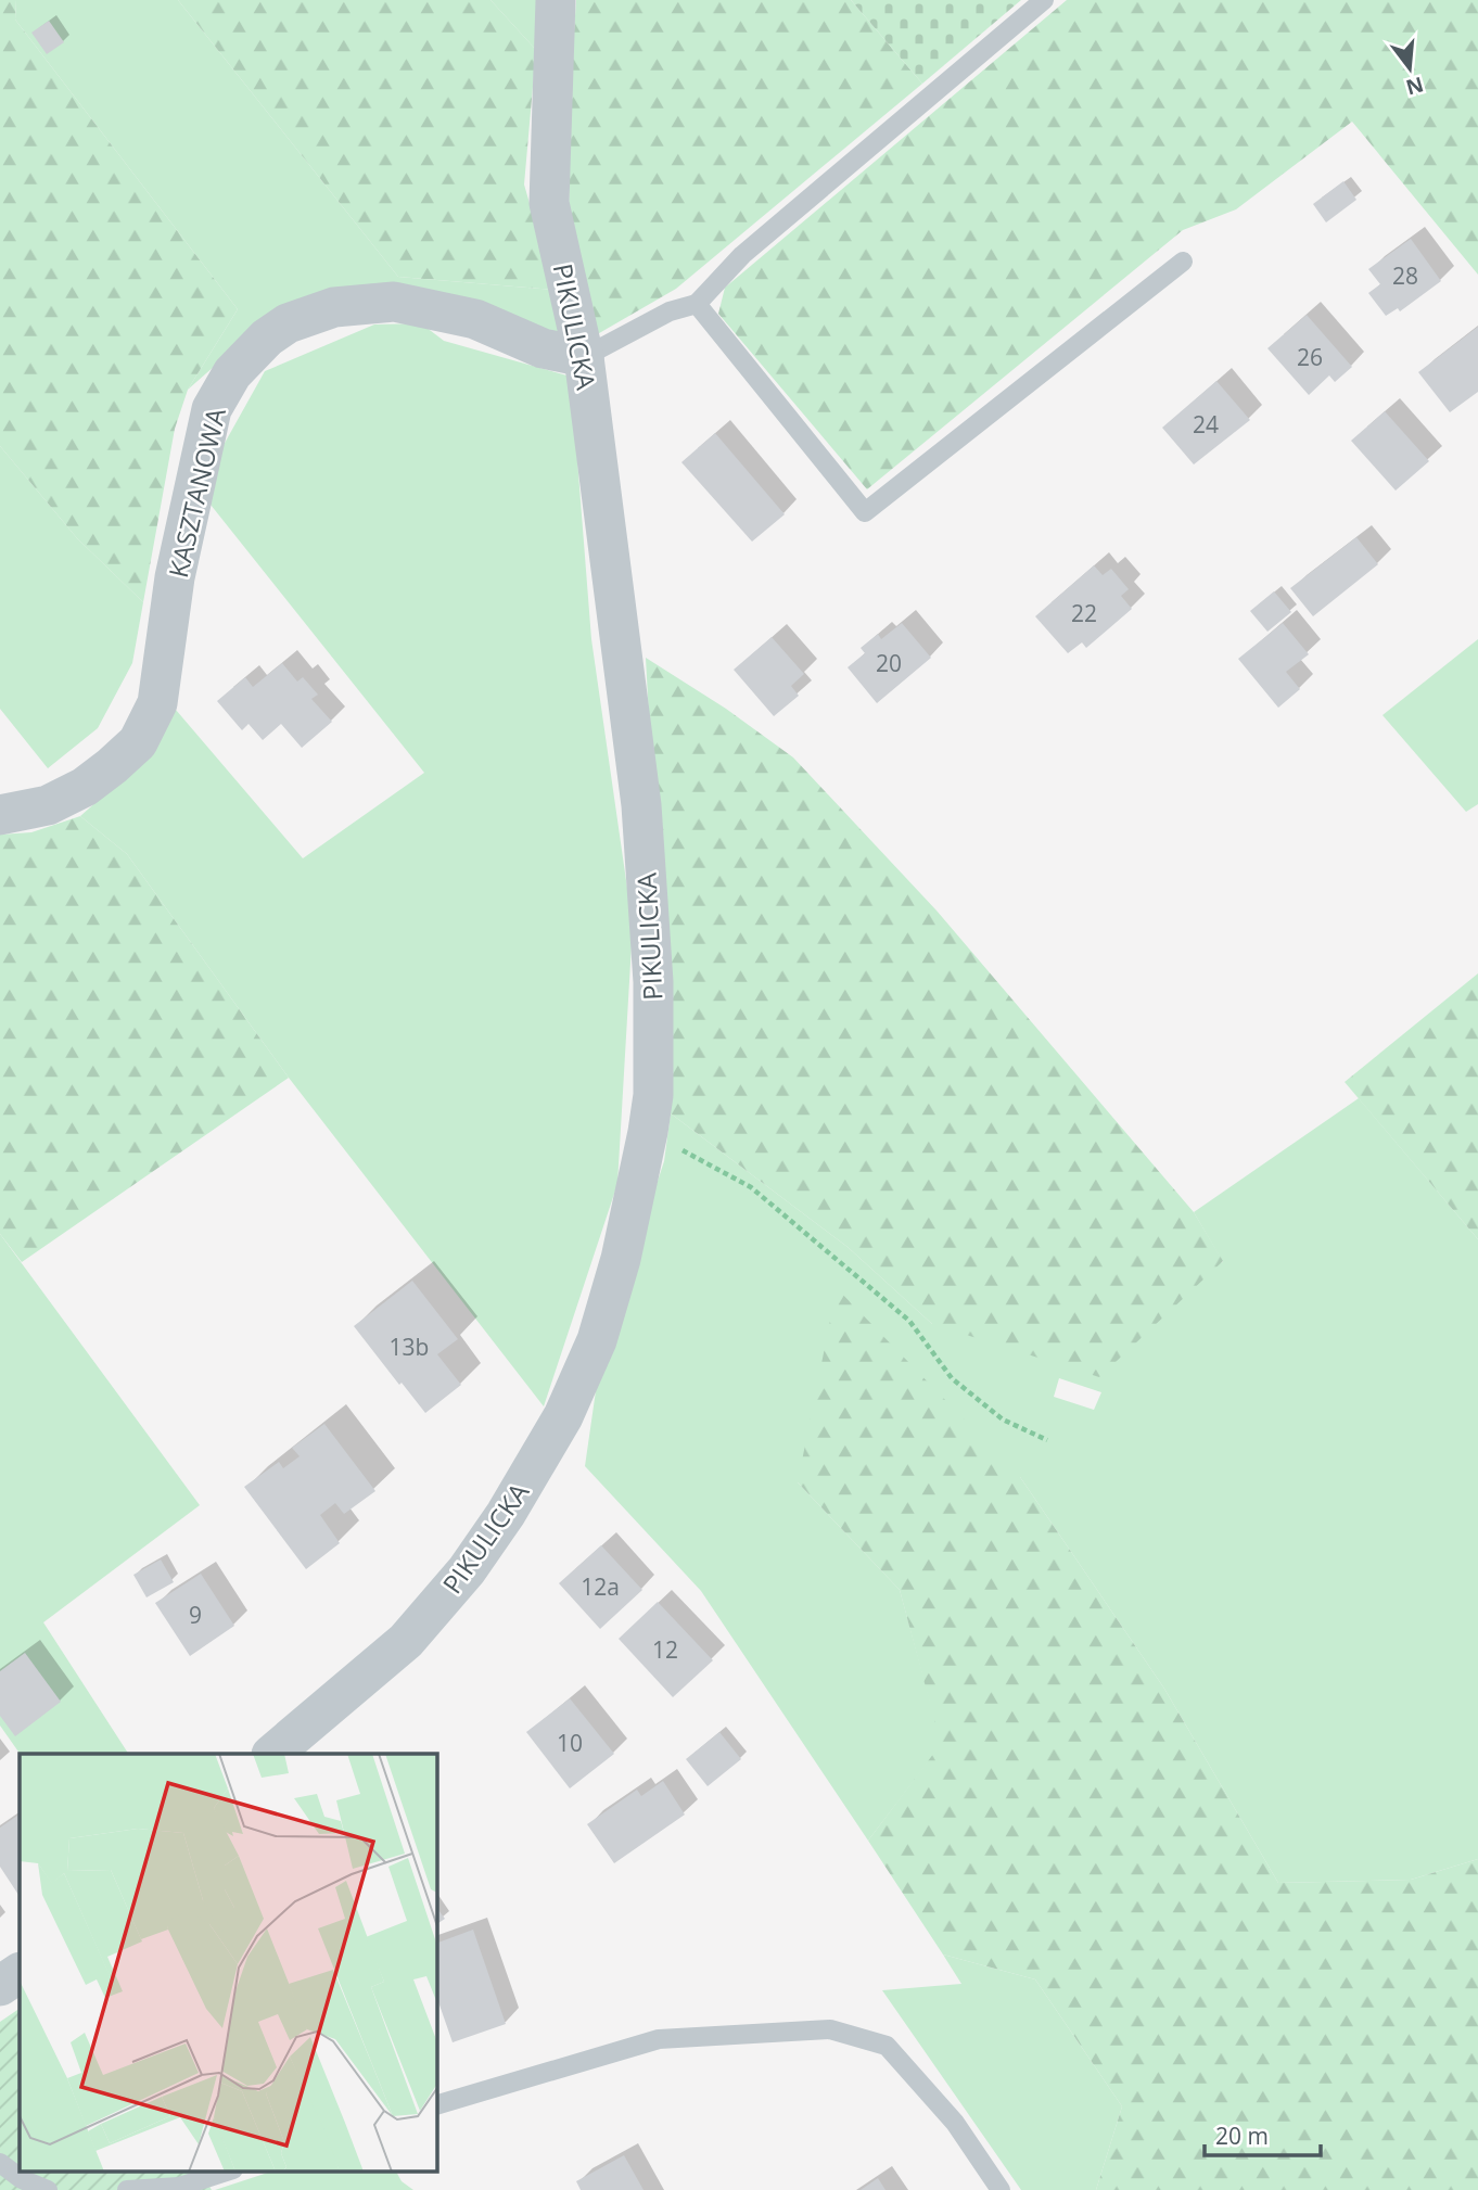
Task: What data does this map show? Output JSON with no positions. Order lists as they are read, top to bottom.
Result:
{
  "streets": {
    "street": ["PIKULICKA", "KASZTANOWA"]
  },
  "crossings": [
    ["PIKULICKA", "KASZTANOWA"]
  ],
  "house_numbers": [
    "28",
    "26",
    "24",
    "22",
    "20",
    "13b",
    "12a",
    "9",
    "12",
    "10"
  ],
  "scale_bar": "20 m",
  "north": "bottom"
}
